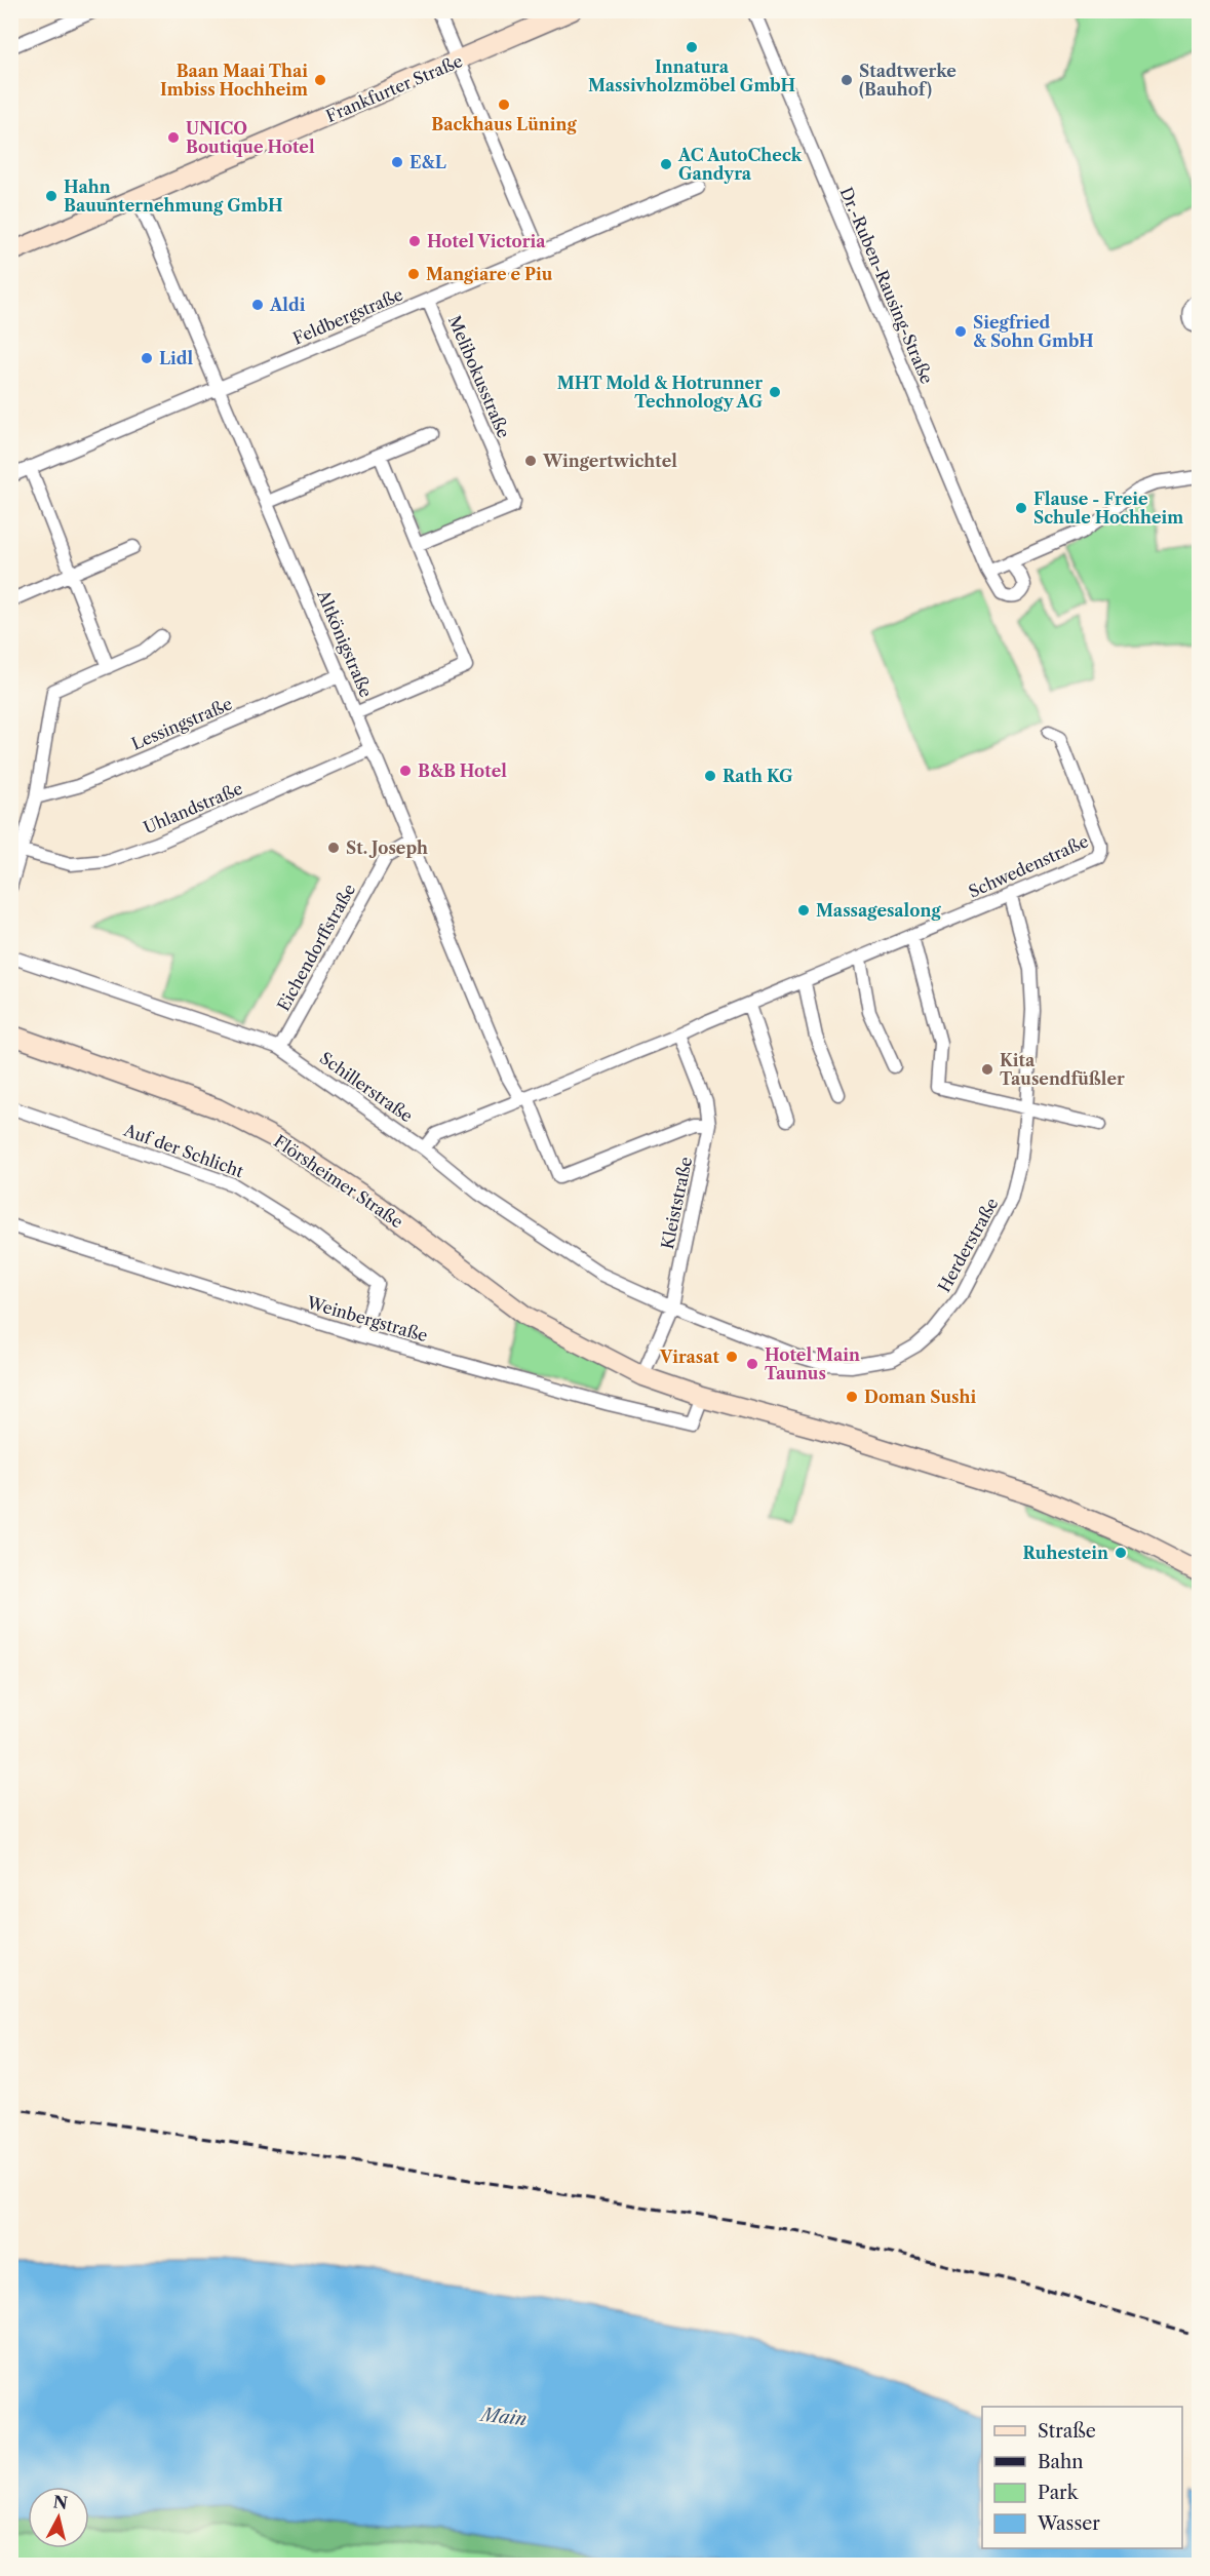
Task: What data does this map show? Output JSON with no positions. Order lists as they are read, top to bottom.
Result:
{
  "streets": {
    "main road": ["Frankfurter Straße", "Flörsheimer Straße"],
    "street": [
      "Dr.-Ruben-Rausing-Straße",
      "Feldbergstraße",
      "Melibokusstraße",
      "Altkönigstraße",
      "Lessingstraße",
      "Uhlandstraße",
      "Schwedenstraße",
      "Eichendorffstraße",
      "Schillerstraße",
      "Auf der Schlicht",
      "Kleiststraße",
      "Herderstraße",
      "Weinbergstraße"
    ]
  },
  "crossings": [
    ["Frankfurter Straße", "Altkönigstraße"],
    ["Feldbergstraße", "Melibokusstraße"],
    ["Feldbergstraße", "Altkönigstraße"],
    ["Altkönigstraße", "Lessingstraße"],
    ["Altkönigstraße", "Uhlandstraße"],
    ["Altkönigstraße", "Schwedenstraße"],
    ["Altkönigstraße", "Eichendorffstraße"],
    ["Schwedenstraße", "Schillerstraße"],
    ["Schwedenstraße", "Kleiststraße"],
    ["Schwedenstraße", "Herderstraße"],
    ["Eichendorffstraße", "Schillerstraße"],
    ["Schillerstraße", "Kleiststraße"],
    ["Schillerstraße", "Herderstraße"],
    ["Auf der Schlicht", "Weinbergstraße"],
    ["Flörsheimer Straße", "Kleiststraße"],
    ["Flörsheimer Straße", "Weinbergstraße"],
    ["Kleiststraße", "Herderstraße"]
  ],
  "water": ["Main"],
  "places": [
    "Innatura Massivholzmöbel GmbH",
    "Baan Maai Thai Imbiss Hochheim",
    "Stadtwerke (Bauhof)",
    "Backhaus Lüning",
    "UNICO Boutique Hotel",
    "E&L",
    "AC AutoCheck Gandyra",
    "Hahn Bauunternehmung GmbH",
    "Hotel Victoria",
    "Mangiare e Piu",
    "Aldi",
    "Siegfried & Sohn GmbH",
    "Lidl",
    "MHT Mold & Hotrunner Technology AG",
    "Wingertwichtel",
    "Flause - Freie Schule Hochheim",
    "B&B Hotel",
    "Rath KG",
    "St. Joseph",
    "Massagesalong",
    "Kita Tausendfüßler",
    "Virasat",
    "Hotel Main Taunus",
    "Doman Sushi",
    "Ruhestein"
  ],
  "legend": [
    "Straße",
    "Bahn",
    "Park",
    "Wasser"
  ],
  "north": "top"
}
